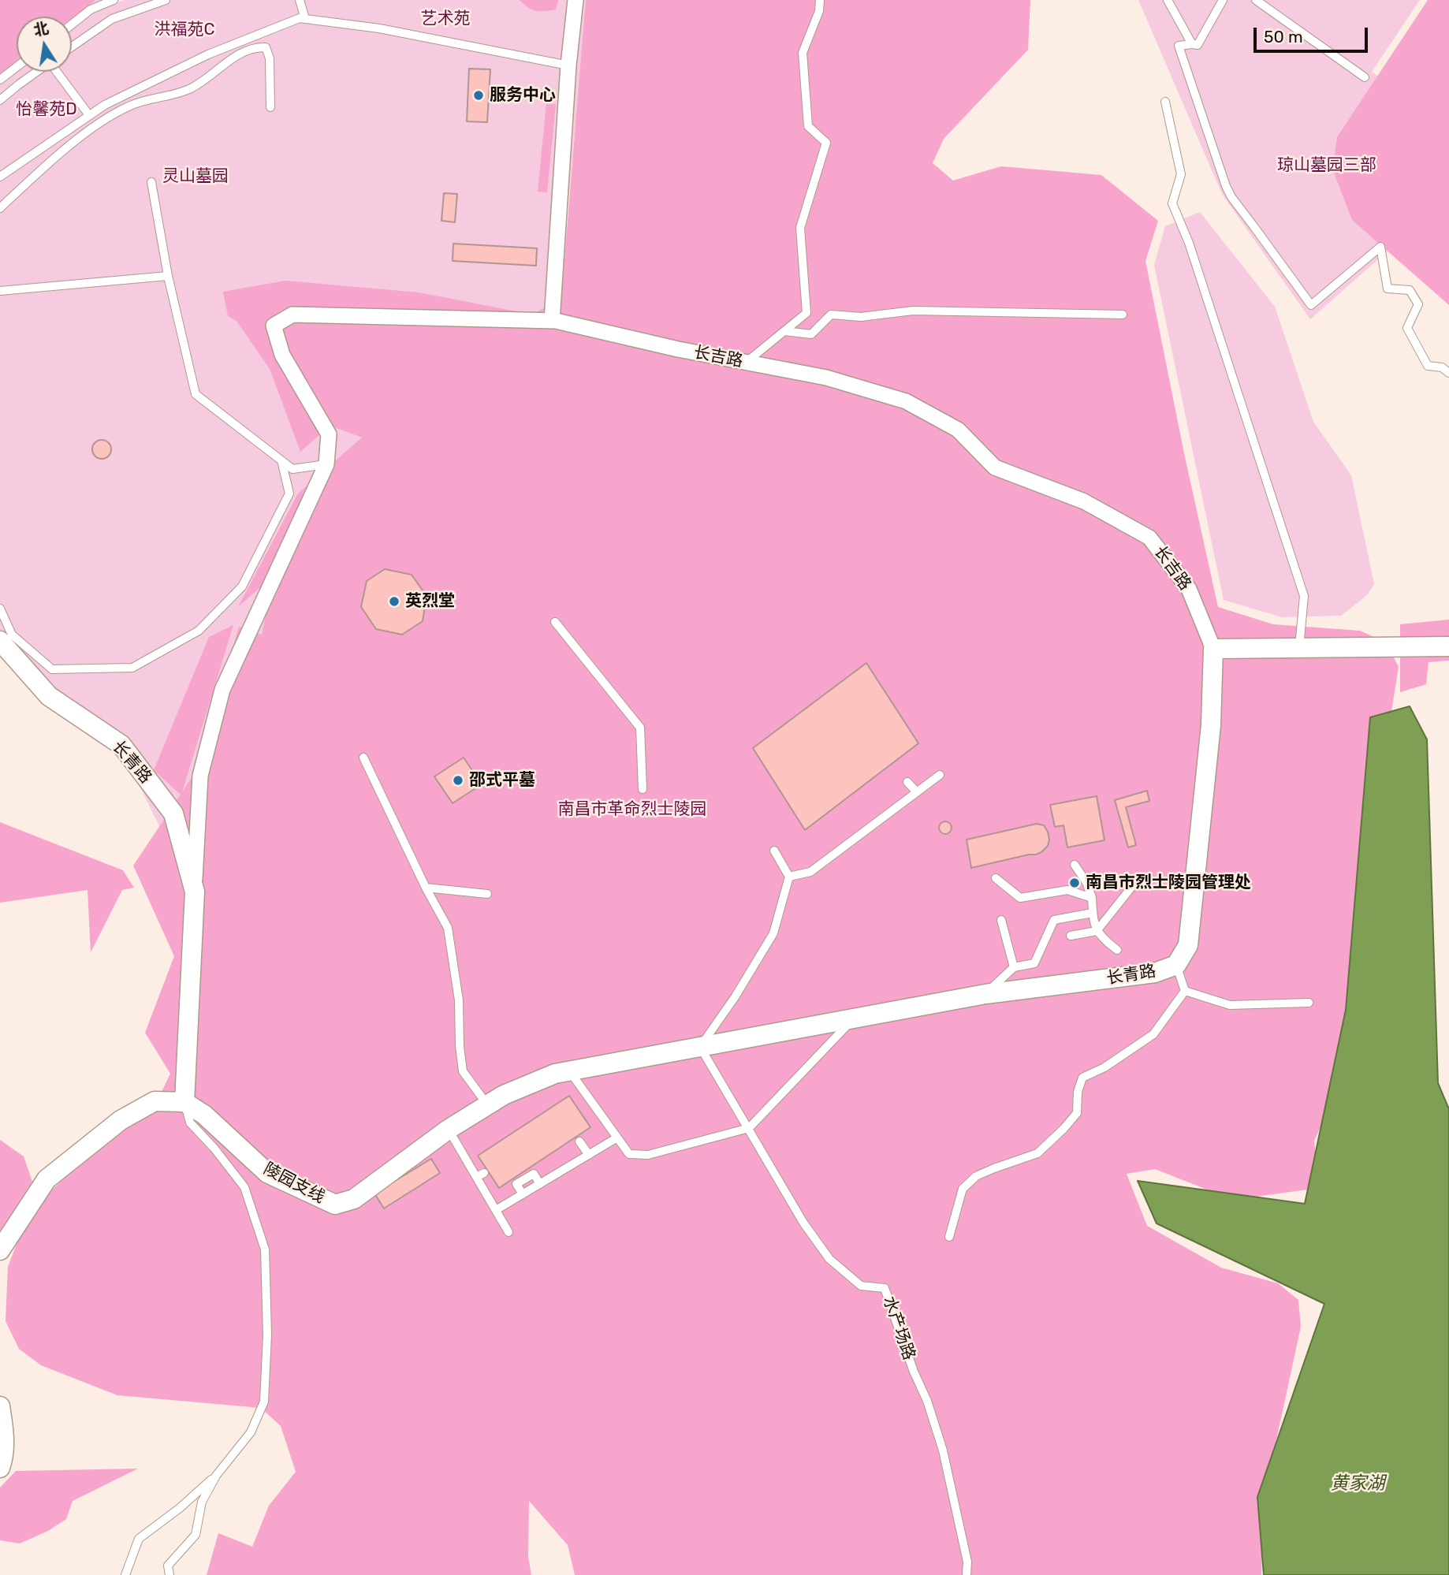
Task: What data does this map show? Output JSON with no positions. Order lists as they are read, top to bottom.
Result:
{
  "streets": {
    "street": ["长吉路", "长青路", "陵园支线"],
    "lane": ["水产场路"]
  },
  "crossings": [
    ["长吉路", "长青路"],
    ["长青路", "陵园支线"],
    ["长青路", "水产场路"],
    ["陵园支线", "水产场路"]
  ],
  "water": ["黄家湖"],
  "parks": [
    "艺术苑",
    "洪福苑C",
    "怡馨苑D",
    "琼山墓园三部",
    "灵山墓园",
    "南昌市革命烈士陵园"
  ],
  "places": [
    "服务中心",
    "英烈堂",
    "邵式平墓",
    "南昌市烈士陵园管理处"
  ],
  "scale_bar": "50 m",
  "north": "top"
}
